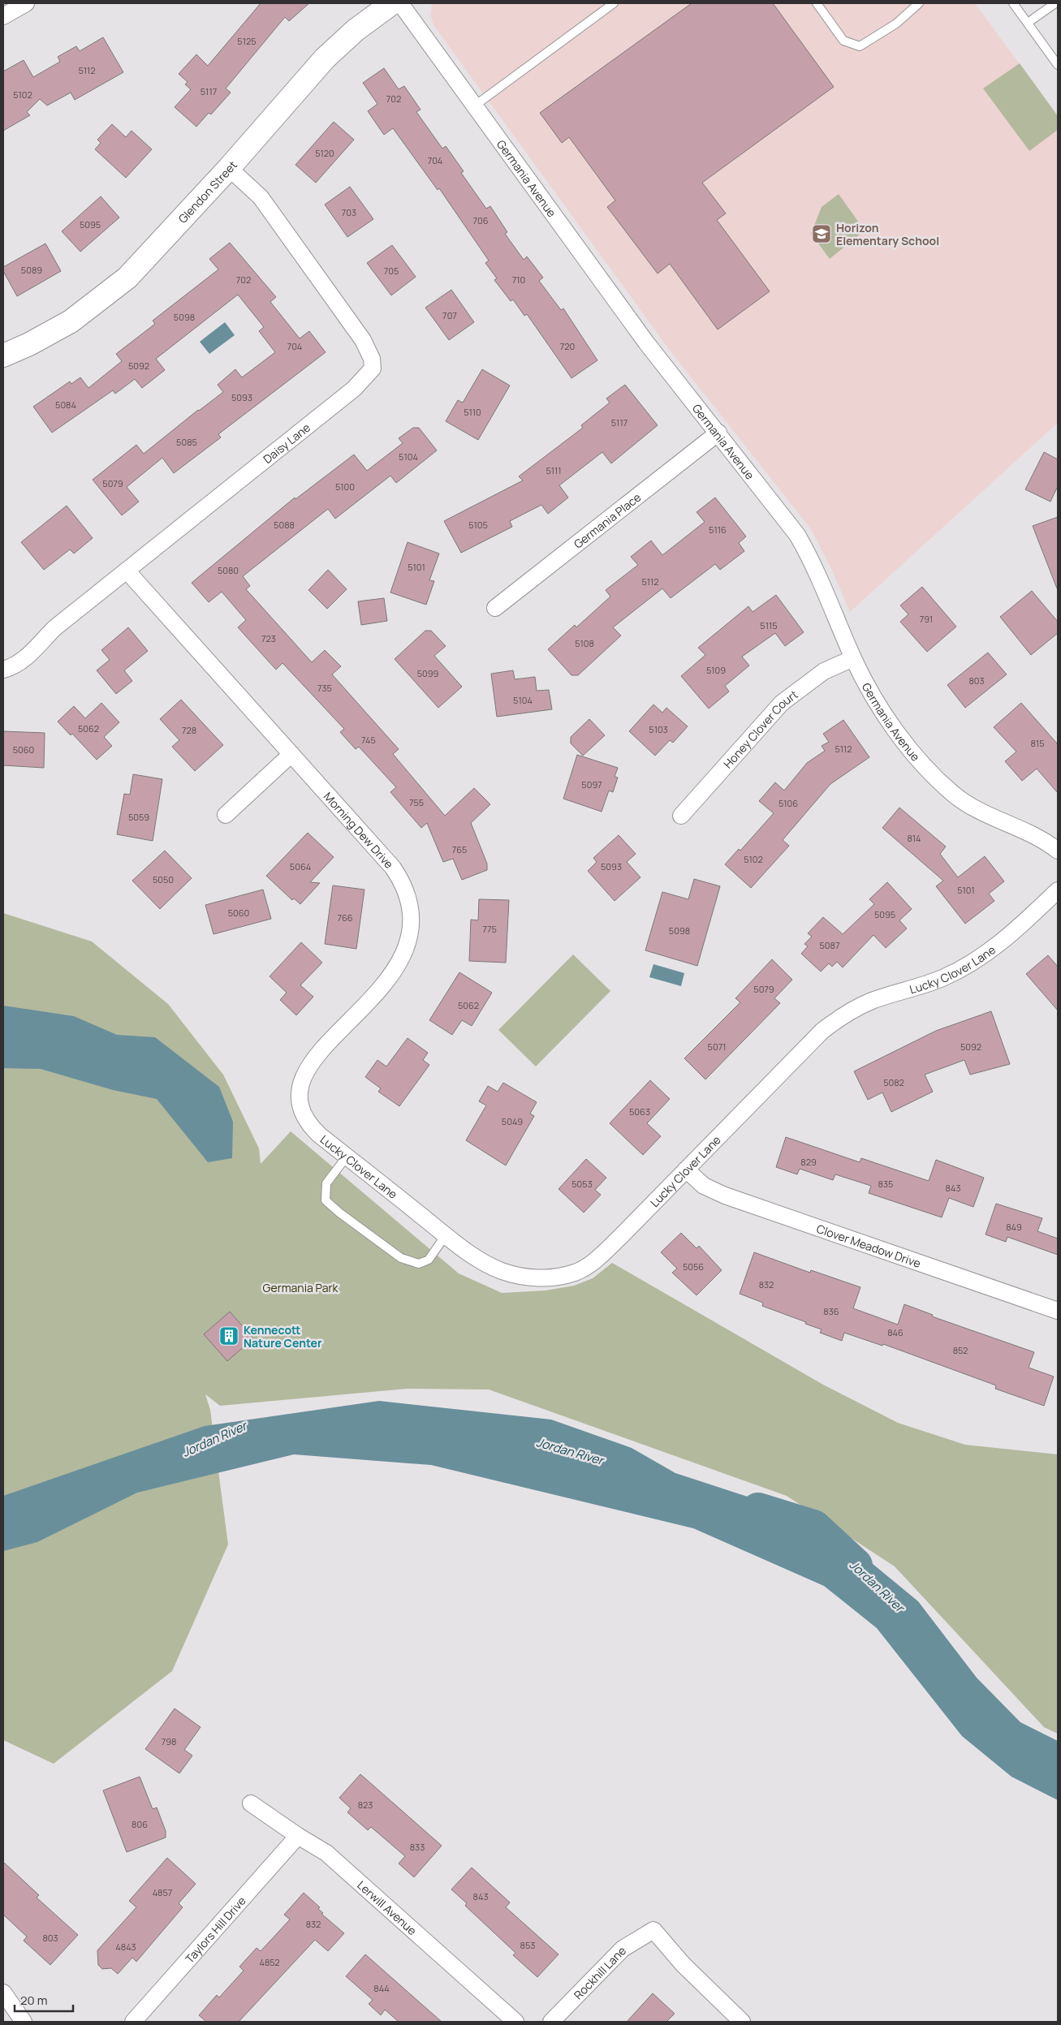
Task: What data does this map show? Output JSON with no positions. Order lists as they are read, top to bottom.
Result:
{
  "streets": {
    "street": [
      "Germania Avenue",
      "Glendon Street",
      "Daisy Lane",
      "Germania Place",
      "Honey Clover Court",
      "Morning Dew Drive",
      "Lucky Clover Lane",
      "Clover Meadow Drive",
      "Lerwill Avenue",
      "Taylors Hill Drive",
      "Rockhill Lane"
    ]
  },
  "crossings": [
    ["Germania Avenue", "Germania Place"],
    ["Germania Avenue", "Honey Clover Court"],
    ["Glendon Street", "Daisy Lane"],
    ["Daisy Lane", "Morning Dew Drive"],
    ["Morning Dew Drive", "Lucky Clover Lane"],
    ["Lucky Clover Lane", "Clover Meadow Drive"],
    ["Lerwill Avenue", "Taylors Hill Drive"]
  ],
  "water": ["Jordan River"],
  "parks": ["Germania Park"],
  "places": {
    "school or university": ["Horizon Elementary School"],
    "building": ["Kennecott Nature Center"]
  },
  "house_numbers": [
    "5125",
    "5112",
    "5117",
    "5102",
    "702",
    "5120",
    "704",
    "703",
    "706",
    "5095",
    "5089",
    "705",
    "702",
    "710",
    "707",
    "5098",
    "704",
    "720",
    "5092",
    "5093",
    "5084",
    "5110",
    "5117",
    "5085",
    "5104",
    "5111",
    "5079",
    "5100",
    "5088",
    "5105",
    "5116",
    "5101",
    "5080",
    "5112",
    "791",
    "5115",
    "723",
    "5108",
    "5109",
    "5099",
    "803",
    "735",
    "5104",
    "5062",
    "5103",
    "728",
    "745",
    "815",
    "5112",
    "5060",
    "5097",
    "755",
    "5106",
    "5059",
    "814",
    "765",
    "5102",
    "5064",
    "5093",
    "5050",
    "5101",
    "5060",
    "5095",
    "766",
    "775",
    "5098",
    "5087",
    "5079",
    "5062",
    "5071",
    "5092",
    "5082",
    "5063",
    "5049",
    "829",
    "5053",
    "835",
    "843",
    "849",
    "5056",
    "832",
    "836",
    "846",
    "852",
    "798",
    "823",
    "806",
    "833",
    "4857",
    "843",
    "832",
    "803",
    "853",
    "4843",
    "4852",
    "844"
  ],
  "scale_bar": "20 m"
}
